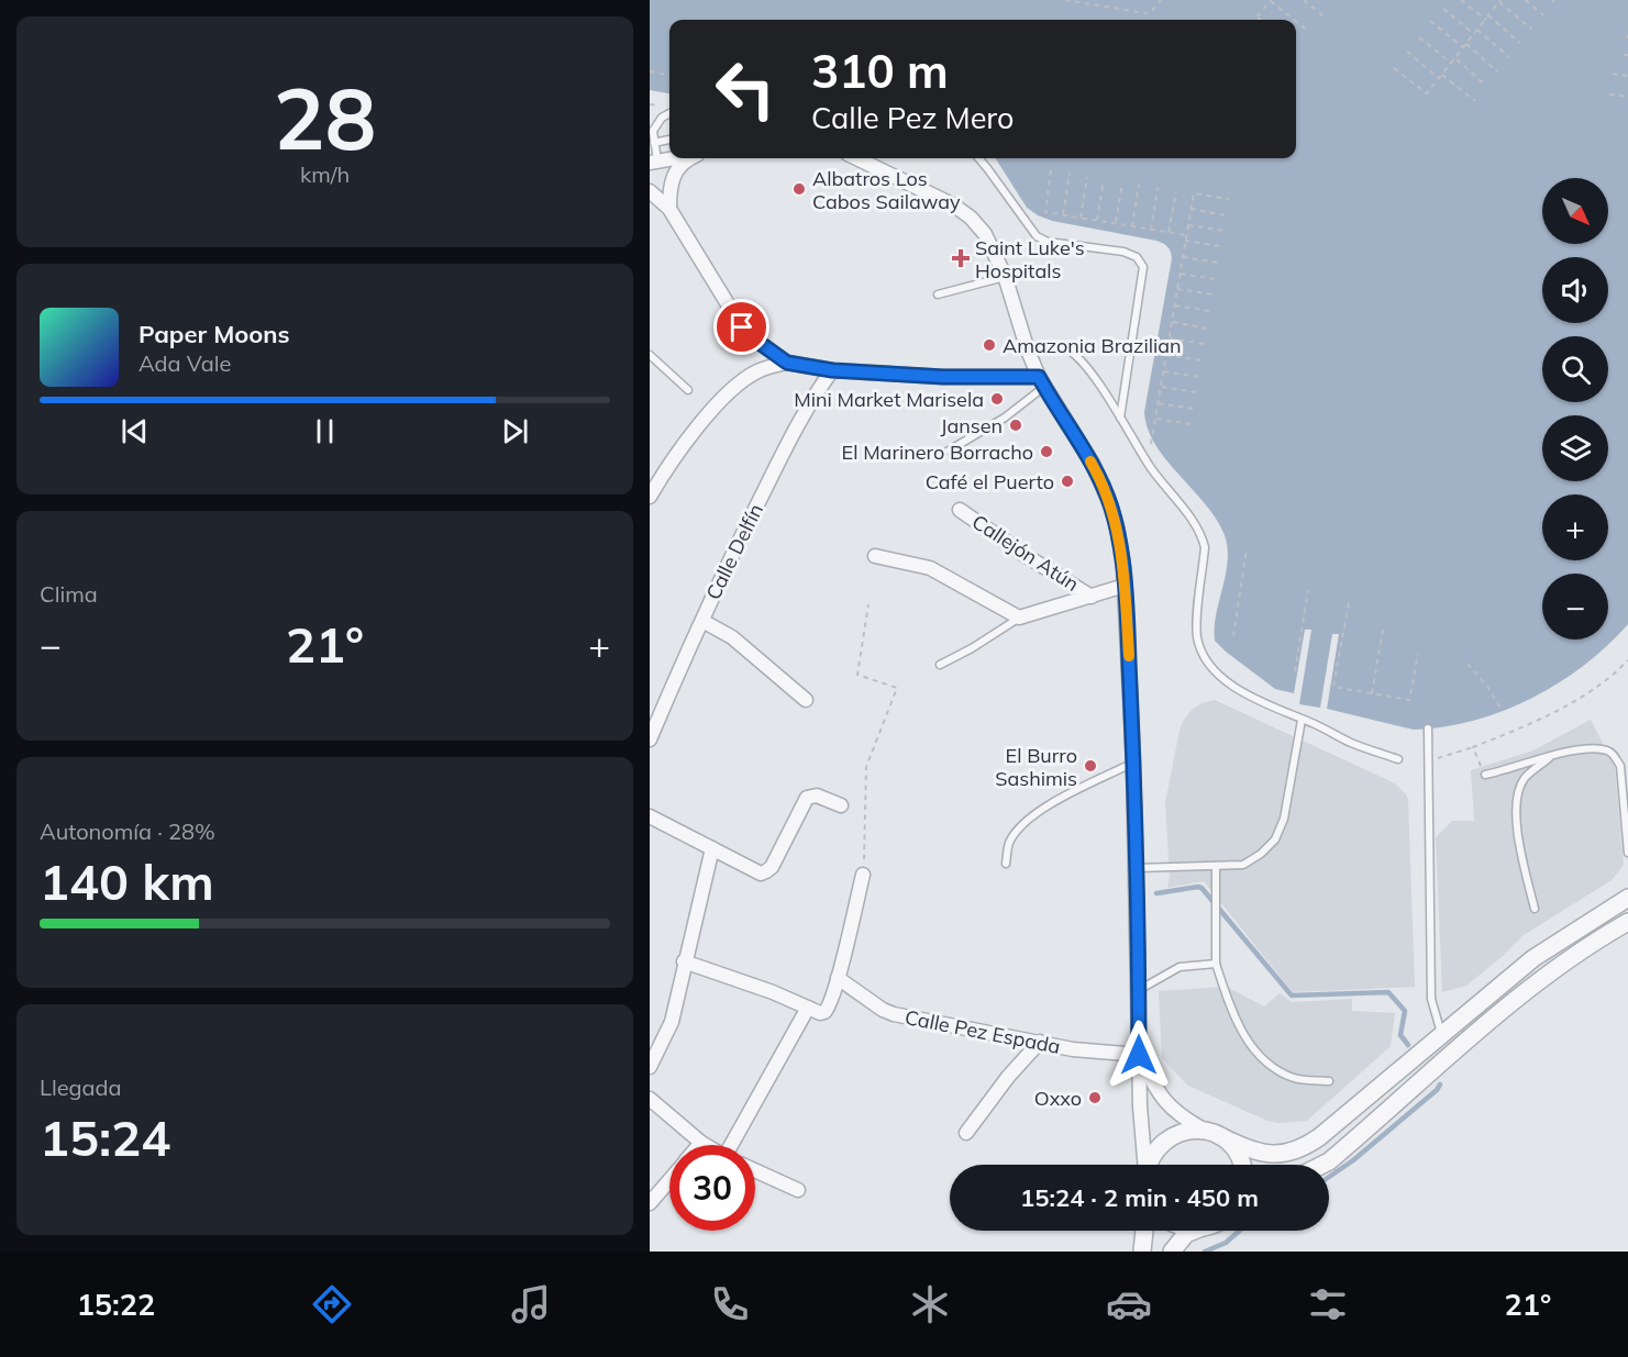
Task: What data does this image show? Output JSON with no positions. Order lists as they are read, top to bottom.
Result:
{
  "streets": {
    "street": ["Calle Delfín", "Callejón Atún", "Calle Pez Espada"]
  },
  "places": {
    "other": [
      "Albatros Los Cabos Sailaway",
      "Amazonia Brazilian",
      "Mini Market Marisela",
      "Jansen",
      "El Marinero Borracho",
      "Café el Puerto",
      "El Burro Sashimis",
      "Oxxo"
    ],
    "health": ["Saint Luke's Hospitals"]
  },
  "north": "bottom right",
  "page": {
    "tile": [
      ["28", "km/h"],
      "Clima",
      ["Autonomía · 28%", "140 km"],
      ["Llegada", "15:24"]
    ],
    "turn": ["310 m", "Calle Pez Mero"],
    "map_buttons": ["+", "−"],
    "song": ["Paper Moons", "Ada Vale"],
    "heat": ["−", "21°", "+"],
    "limit": "30",
    "trip": "15:24 · 2 min · 450 m",
    "tabs": ["15:22", "21°"]
  }
}
